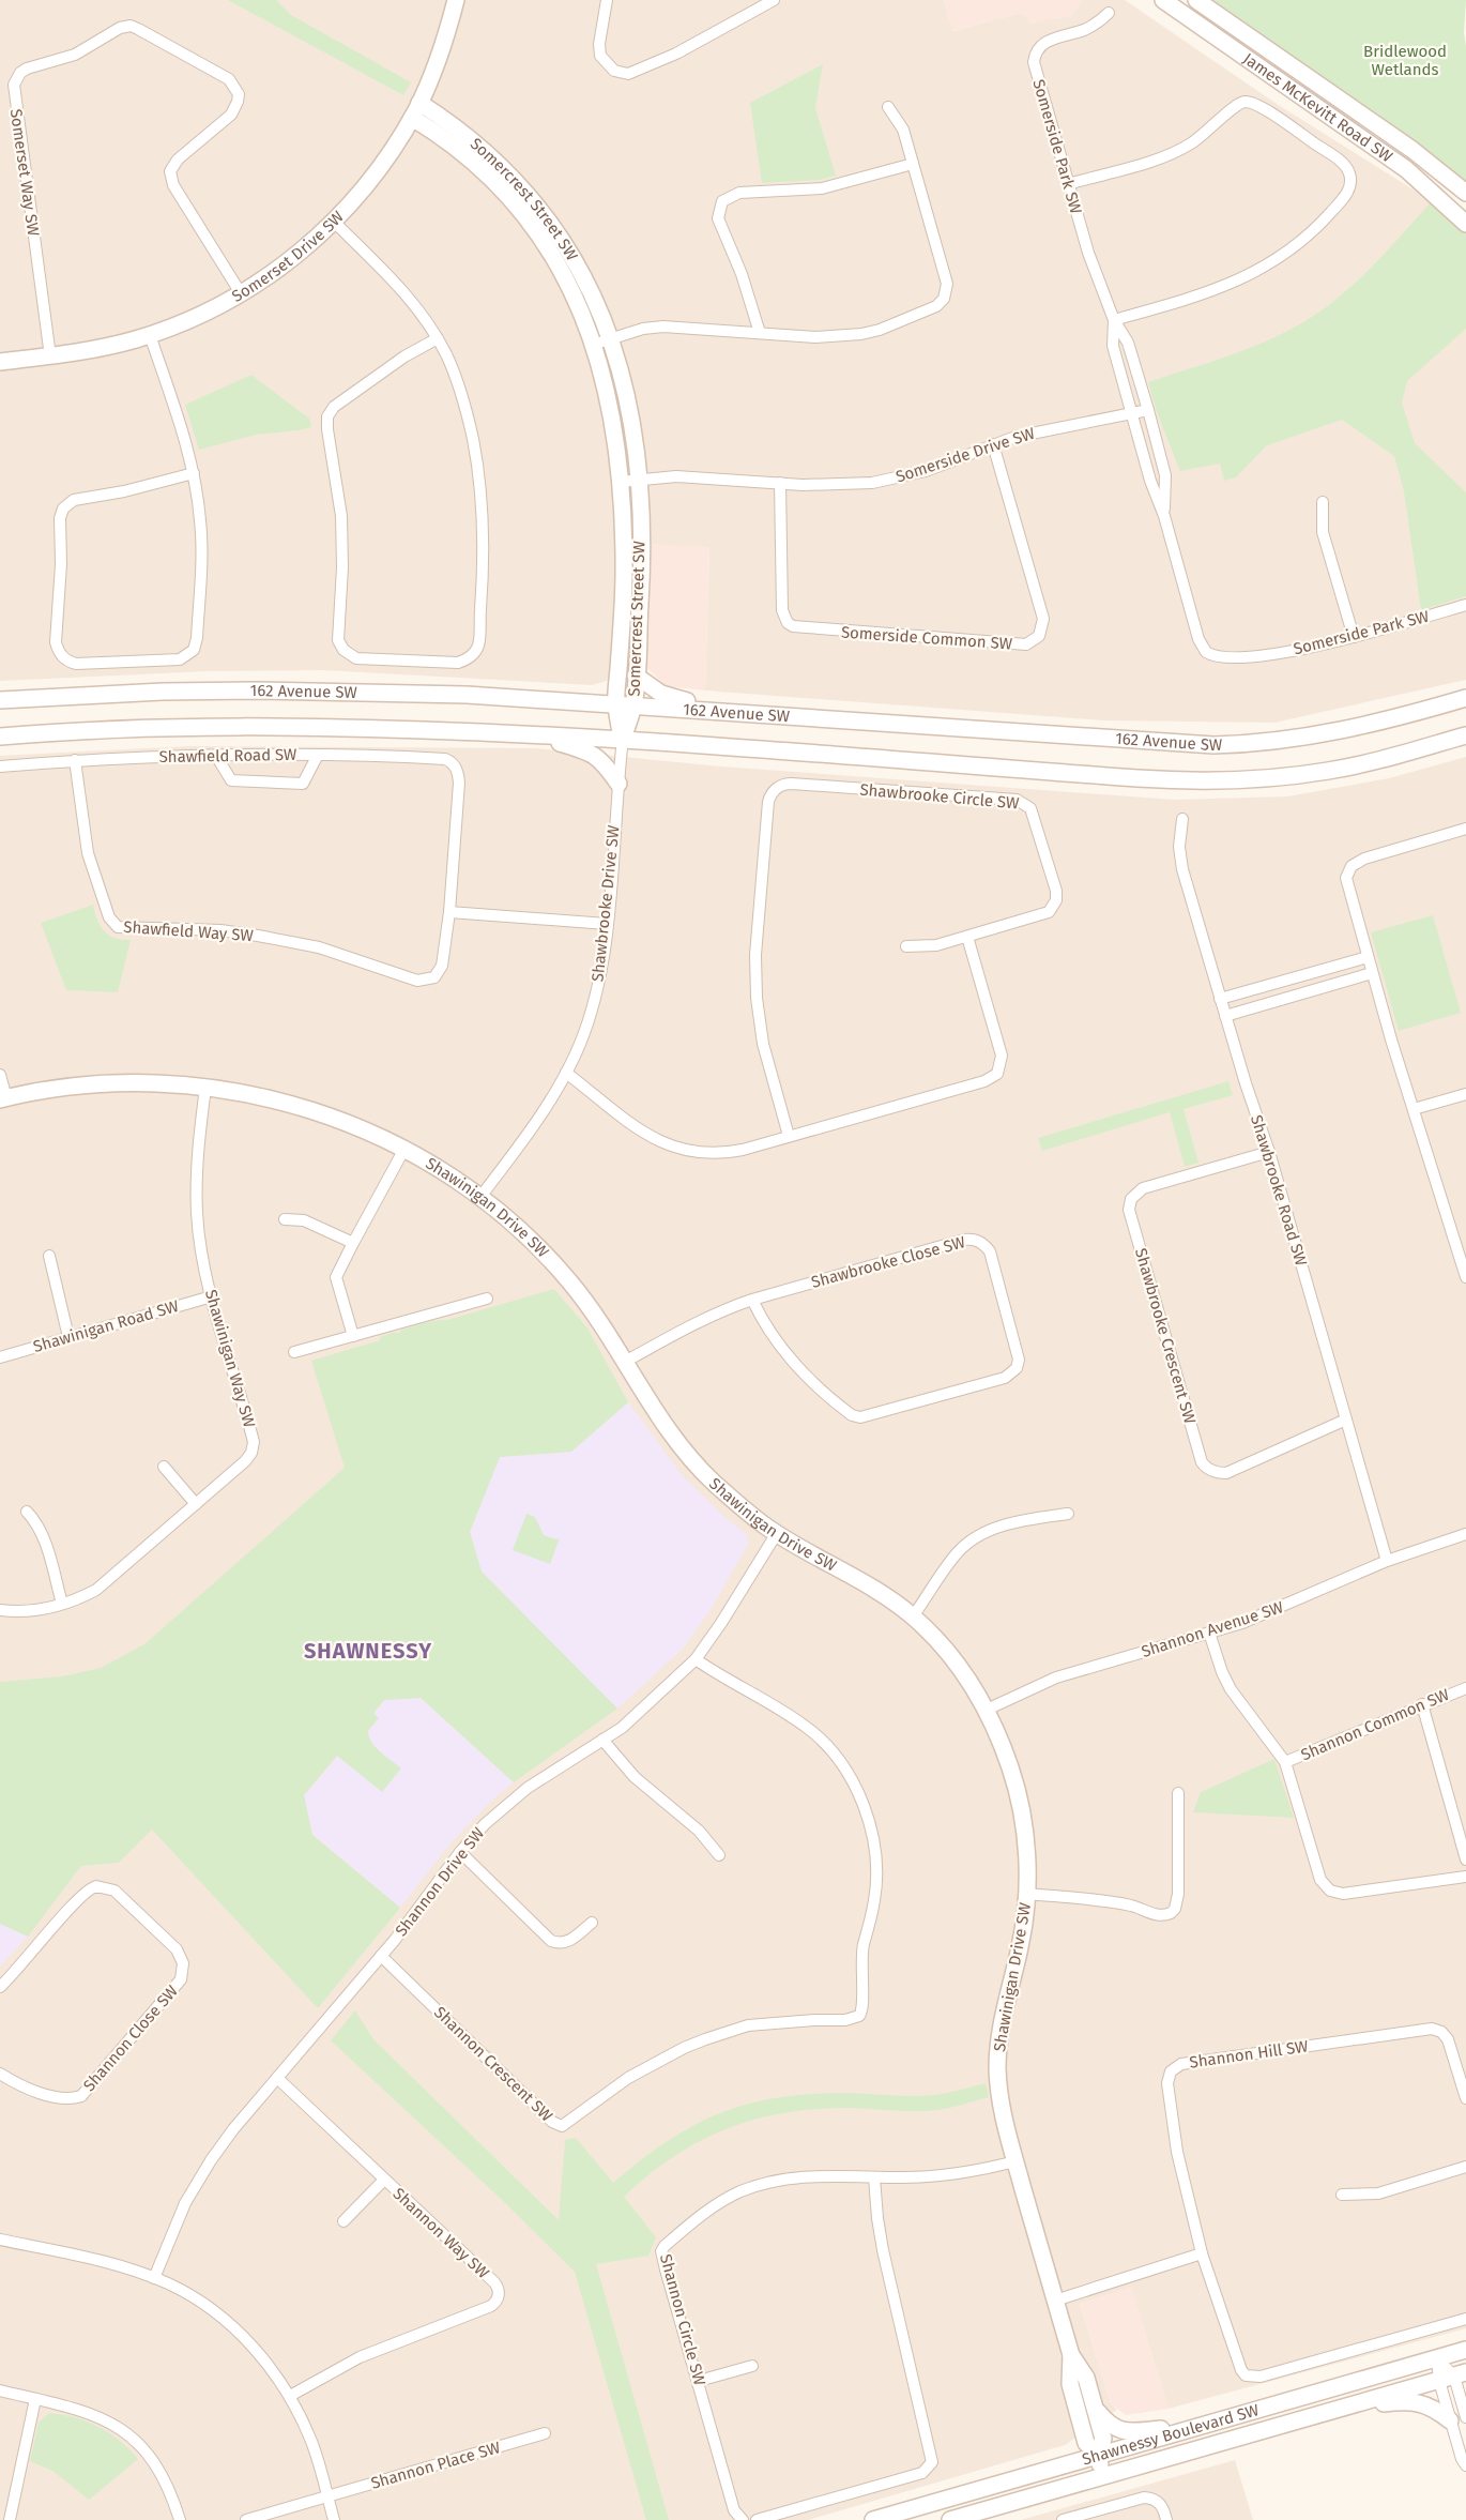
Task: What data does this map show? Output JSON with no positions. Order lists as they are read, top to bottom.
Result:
{
  "streets": {
    "main road": [
      "James McKevitt Road SW",
      "Somercrest Street SW",
      "Somerset Drive SW",
      "162 Avenue SW",
      "Shawinigan Drive SW",
      "Shawnessy Boulevard SW"
    ],
    "street": [
      "Somerside Park SW",
      "Somerset Way SW",
      "Somerside Drive SW",
      "Somerside Common SW",
      "Shawfield Road SW",
      "Shawbrooke Circle SW",
      "Shawbrooke Drive SW",
      "Shawfield Way SW",
      "Shawbrooke Road SW",
      "Shawbrooke Close SW",
      "Shawinigan Road SW",
      "Shawbrooke Crescent SW",
      "Shawinigan Way SW",
      "Shannon Avenue SW",
      "Shannon Common SW",
      "Shannon Drive SW",
      "Shannon Close SW",
      "Shannon Hill SW",
      "Shannon Crescent SW",
      "Shannon Way SW",
      "Shannon Circle SW",
      "Shannon Place SW"
    ]
  },
  "crossings": [
    ["Somerside Park SW", "Somerside Drive SW"],
    ["Somerset Way SW", "Somerset Drive SW"],
    ["Somercrest Street SW", "Somerset Drive SW"],
    ["Somercrest Street SW", "Somerside Drive SW"],
    ["Somercrest Street SW", "162 Avenue SW"],
    ["Somercrest Street SW", "Shawbrooke Drive SW"],
    ["Somerside Drive SW", "Somerside Common SW"],
    ["Shawfield Road SW", "Shawfield Way SW"],
    ["Shawbrooke Drive SW", "Shawinigan Drive SW"],
    ["Shawbrooke Road SW", "Shawbrooke Crescent SW"],
    ["Shawbrooke Road SW", "Shannon Avenue SW"],
    ["Shawinigan Drive SW", "Shawbrooke Close SW"],
    ["Shawinigan Drive SW", "Shawinigan Way SW"],
    ["Shawinigan Drive SW", "Shannon Avenue SW"],
    ["Shawinigan Drive SW", "Shannon Drive SW"],
    ["Shawinigan Drive SW", "Shannon Circle SW"],
    ["Shawinigan Drive SW", "Shawnessy Boulevard SW"],
    ["Shawinigan Road SW", "Shawinigan Way SW"],
    ["Shannon Drive SW", "Shannon Crescent SW"],
    ["Shannon Drive SW", "Shannon Way SW"]
  ],
  "districts": ["SHAWNESSY"],
  "parks": ["Bridlewood Wetlands"]
}
